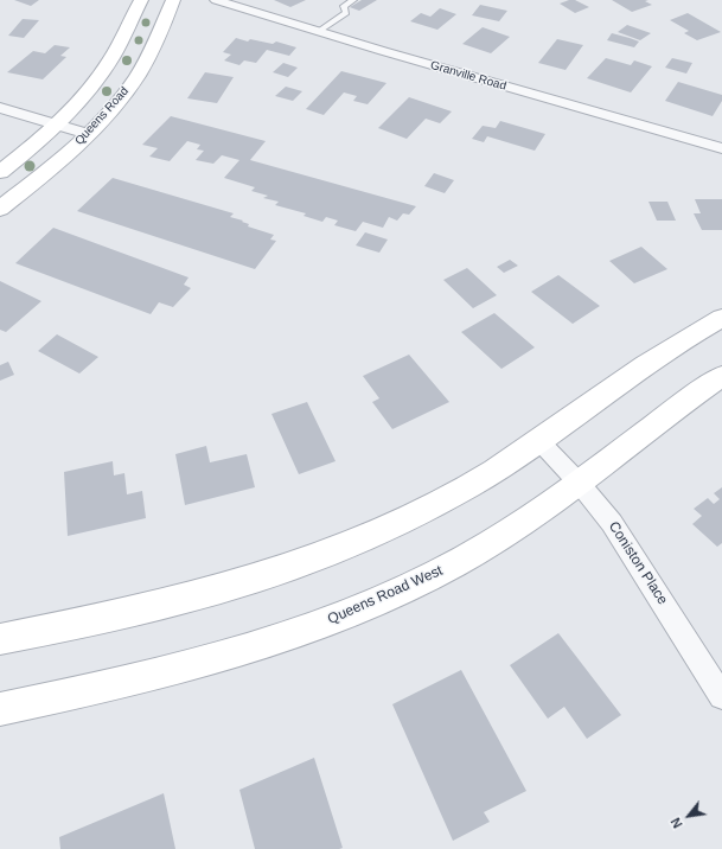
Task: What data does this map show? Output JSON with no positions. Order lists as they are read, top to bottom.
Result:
{
  "streets": {
    "street": [
      "Granville Road",
      "Queens Road",
      "Coniston Place",
      "Queens Road West"
    ]
  },
  "crossings": [
    ["Coniston Place", "Queens Road West"]
  ],
  "north": "bottom left"
}
